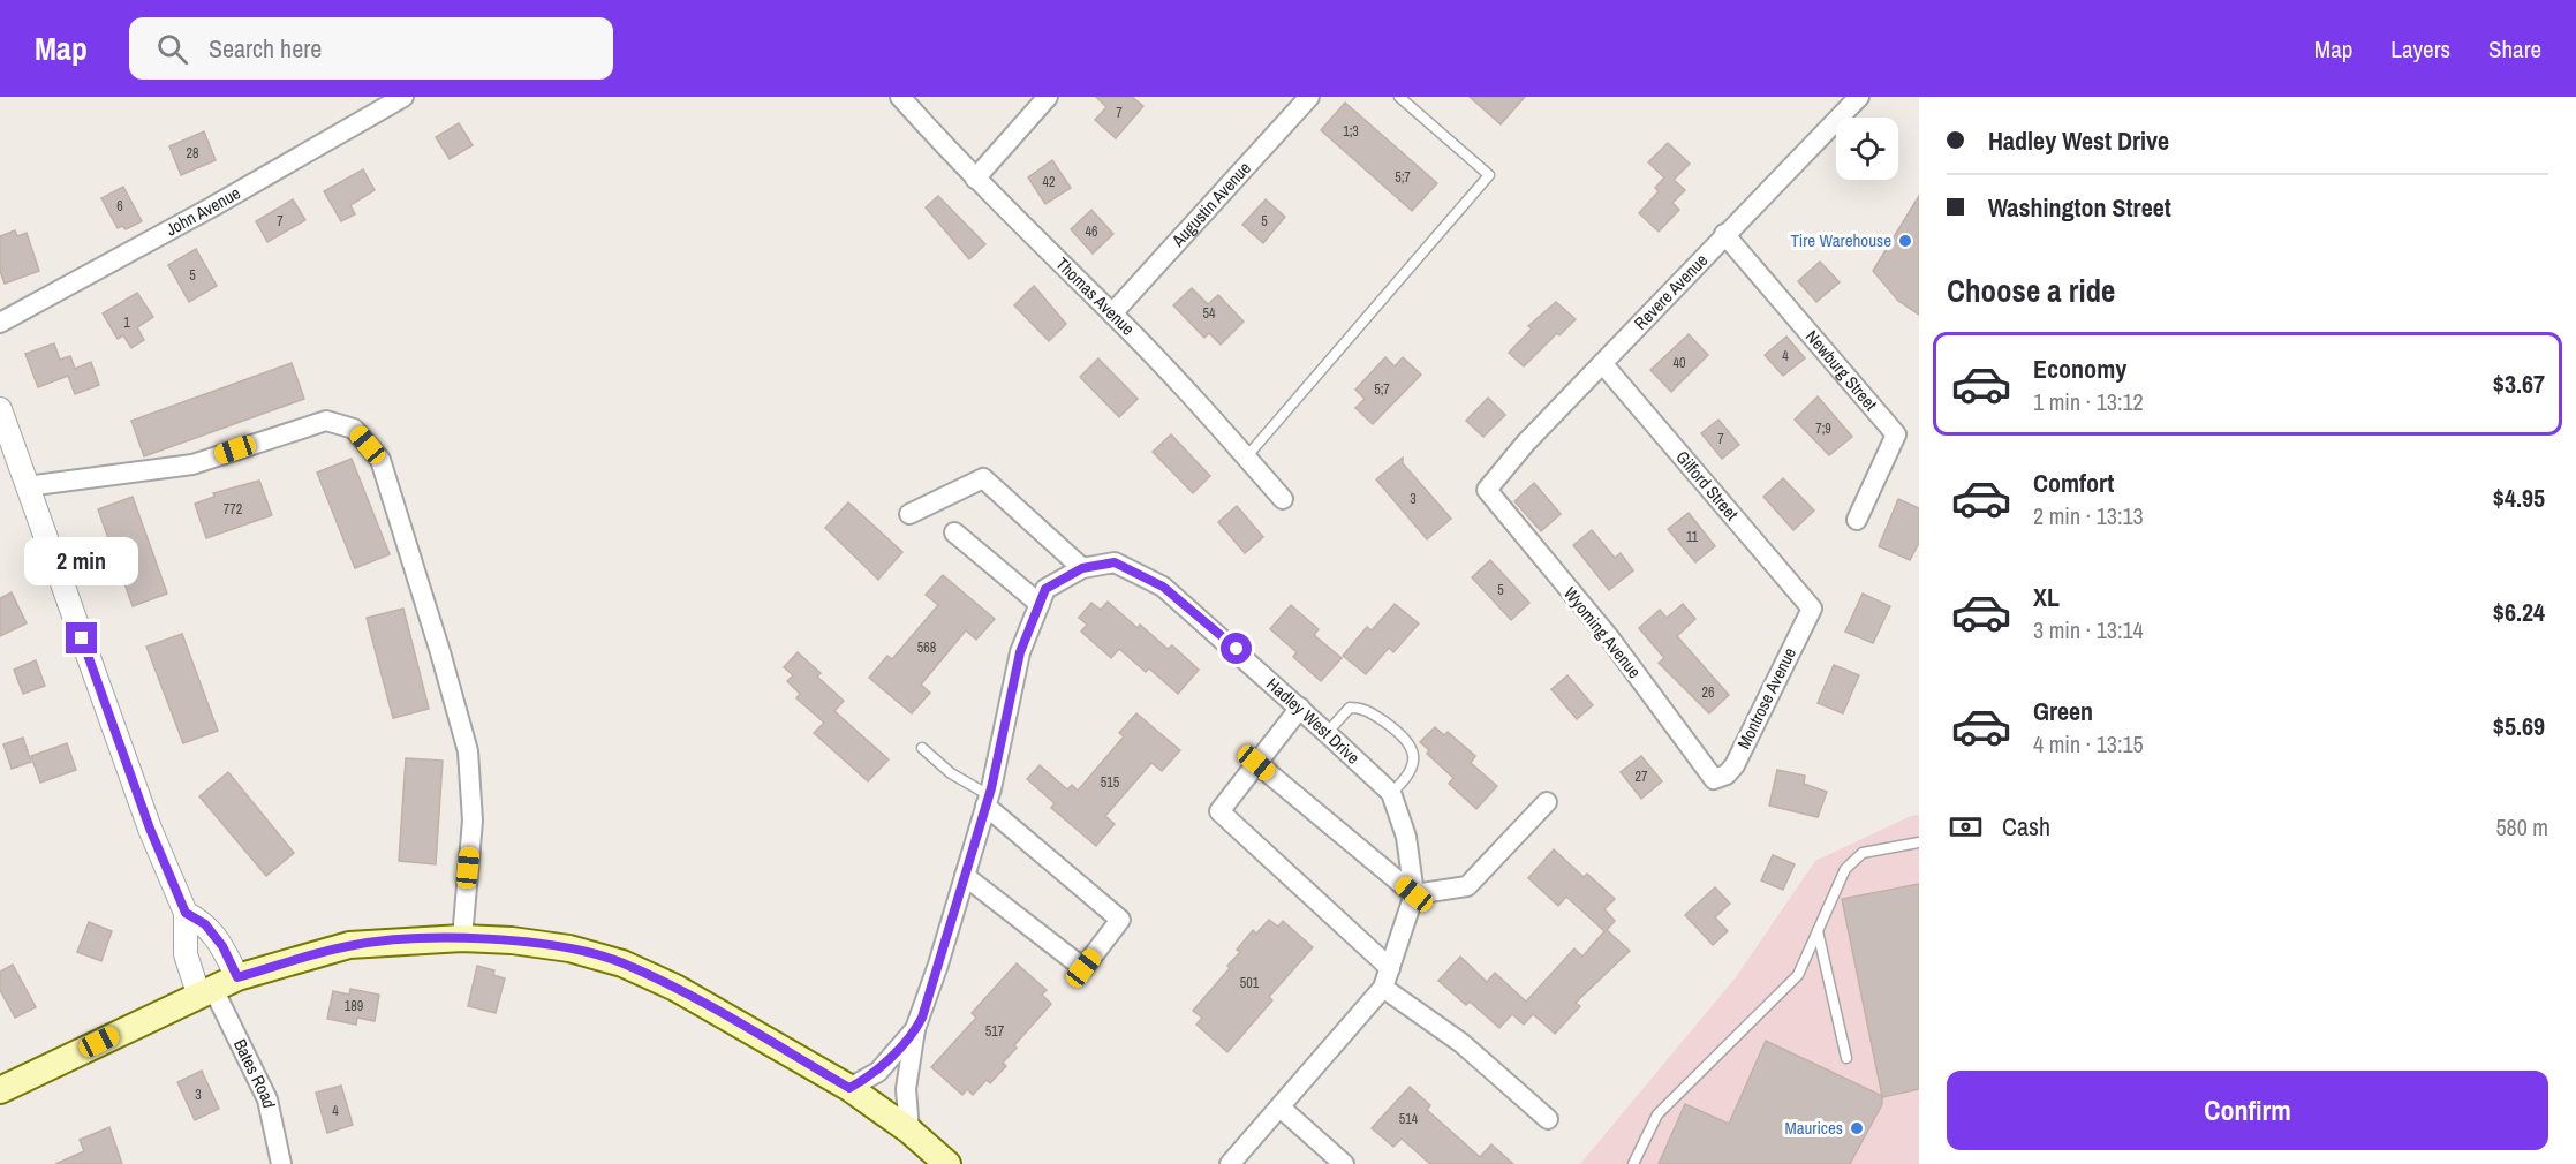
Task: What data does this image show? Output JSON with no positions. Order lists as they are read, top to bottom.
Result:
{
  "streets": {
    "street": [
      "Augustin Avenue",
      "John Avenue",
      "Revere Avenue",
      "Thomas Avenue",
      "Newburg Street",
      "Gilford Street",
      "Wyoming Avenue",
      "Montrose Avenue",
      "Hadley West Drive",
      "Bates Road"
    ]
  },
  "crossings": [
    ["Augustin Avenue", "Thomas Avenue"],
    ["Revere Avenue", "Newburg Street"],
    ["Revere Avenue", "Gilford Street"],
    ["Revere Avenue", "Wyoming Avenue"],
    ["Gilford Street", "Montrose Avenue"],
    ["Wyoming Avenue", "Montrose Avenue"]
  ],
  "places": ["Tire Warehouse", "Maurices"],
  "house_numbers": [
    "7",
    "1;3",
    "28",
    "5;7",
    "42",
    "6",
    "7",
    "5",
    "46",
    "5",
    "54",
    "1",
    "4",
    "40",
    "5;7",
    "7;9",
    "7",
    "3",
    "772",
    "11",
    "5",
    "568",
    "26",
    "27",
    "515",
    "501",
    "189",
    "517",
    "3",
    "4",
    "514"
  ],
  "page": {
    "header": "Map",
    "search": "Search here",
    "nav": ["Map", "Layers", "Share"],
    "banner": ["Hadley West Drive", "Washington Street"],
    "heading": "Choose a ride",
    "list": [
      {
        "name": "Economy",
        "note": "1 min · 13:12",
        "value": "$3.67"
      },
      {
        "name": "Comfort",
        "note": "2 min · 13:13",
        "value": "$4.95"
      },
      {
        "name": "XL",
        "note": "3 min · 13:14",
        "value": "$6.24"
      },
      {
        "name": "Green",
        "note": "4 min · 13:15",
        "value": "$5.69"
      }
    ],
    "bubble": "2 min",
    "pay": ["Cash", "580 m"],
    "buttons": "Confirm"
  }
}
